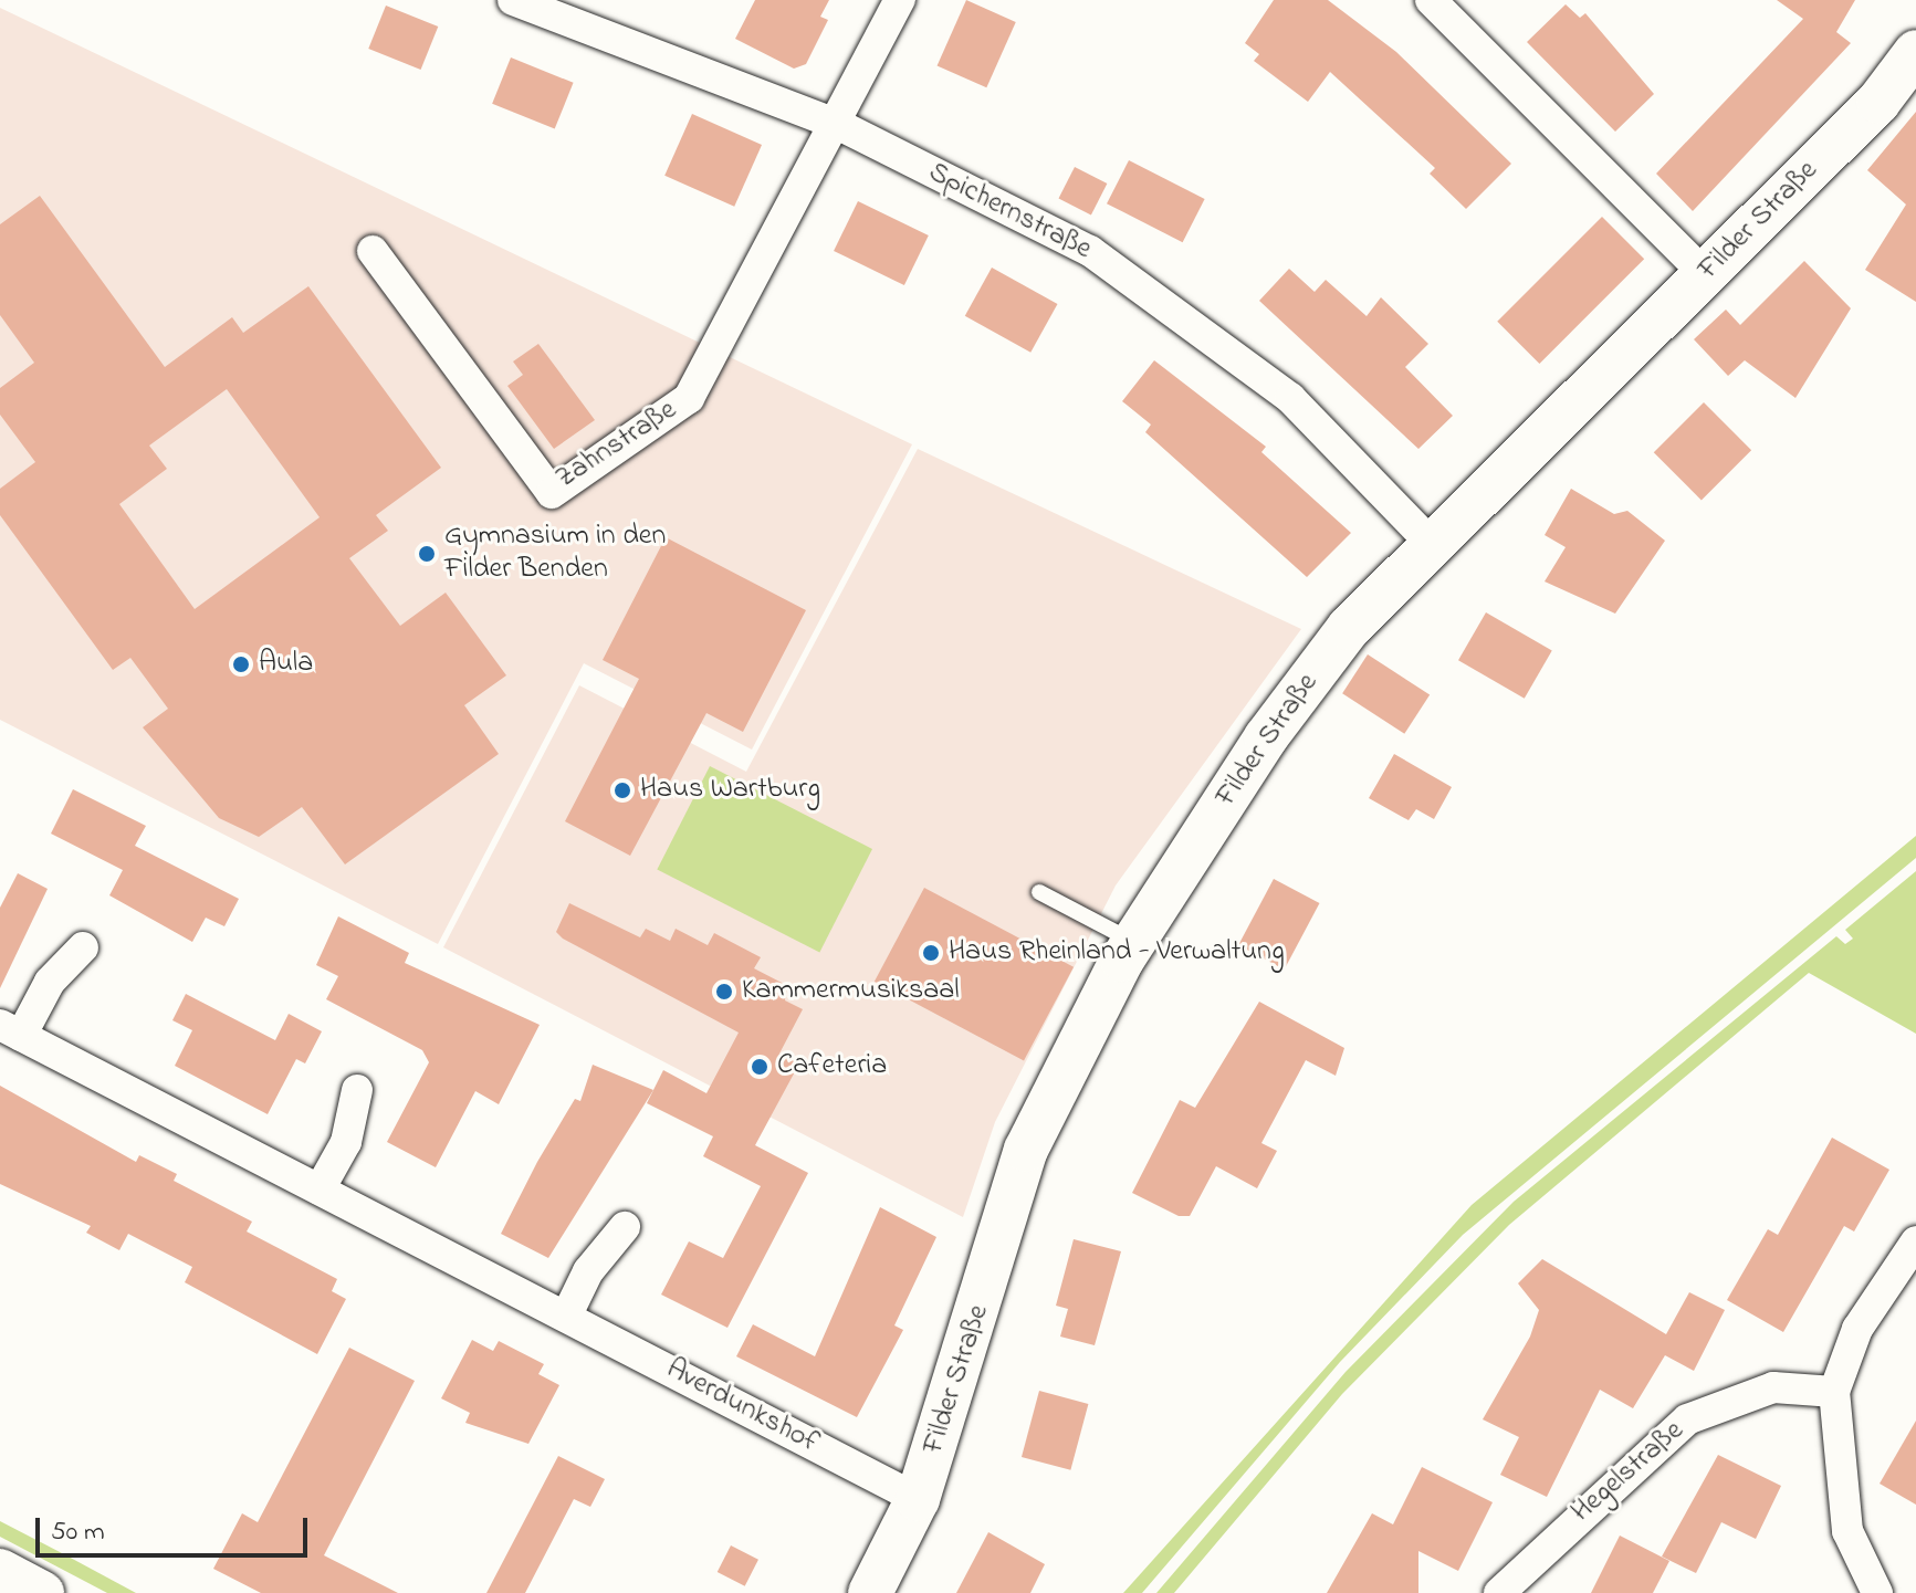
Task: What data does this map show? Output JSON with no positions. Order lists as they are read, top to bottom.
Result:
{
  "streets": {
    "street": [
      "Spichernstraße",
      "Filder Straße",
      "Zahnstraße",
      "Averdunkshof",
      "Hegelstraße"
    ]
  },
  "crossings": [
    ["Spichernstraße", "Filder Straße"],
    ["Spichernstraße", "Zahnstraße"],
    ["Filder Straße", "Averdunkshof"]
  ],
  "places": [
    "Gymnasium in den Filder Benden",
    "Aula",
    "Haus Wartburg",
    "Haus Rheinland - Verwaltung",
    "Kammermusiksaal",
    "Cafeteria"
  ],
  "scale_bar": "50 m"
}
